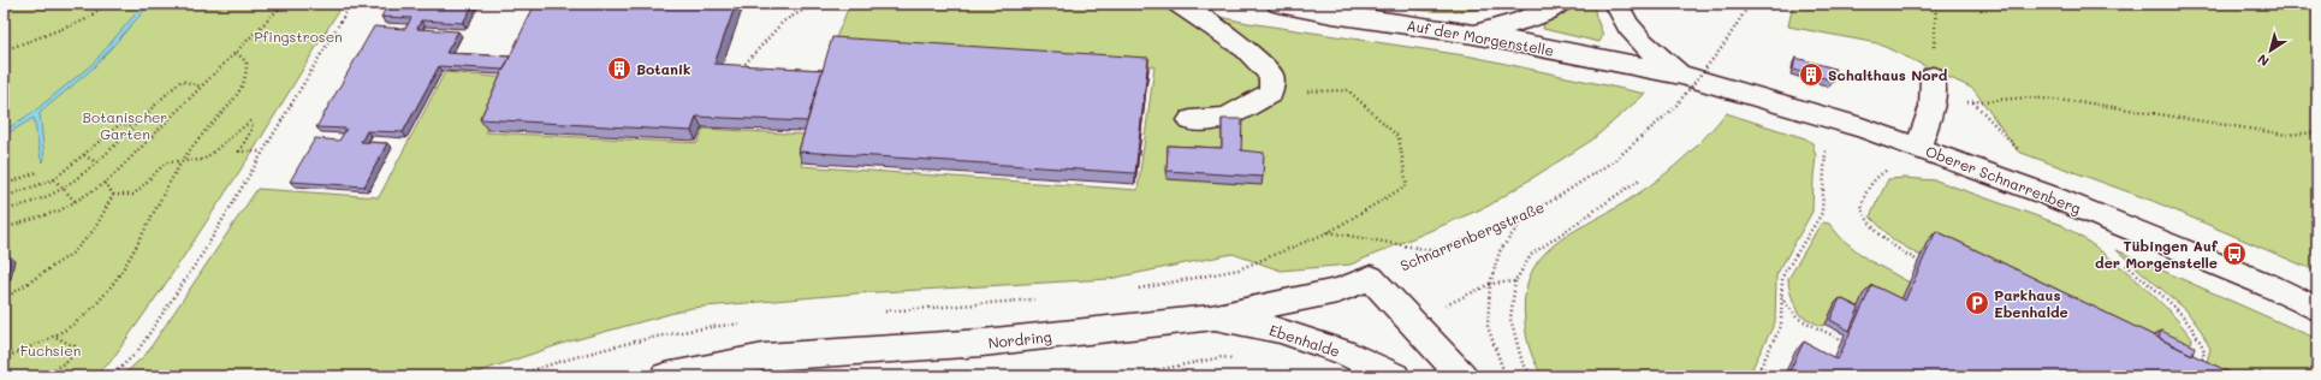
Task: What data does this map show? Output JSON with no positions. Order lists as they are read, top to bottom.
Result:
{
  "streets": {
    "street": [
      "Auf der Morgenstelle",
      "Oberer Schnarrenberg",
      "Nordring",
      "Ebenhalde"
    ],
    "path": ["Schnarrenbergstraße"]
  },
  "crossings": [
    ["Auf der Morgenstelle", "Oberer Schnarrenberg"],
    ["Schnarrenbergstraße", "Nordring"],
    ["Nordring", "Ebenhalde"]
  ],
  "parks": ["Pfingstrosen", "Botanischer Garten", "Fuchsien"],
  "places": {
    "building": ["Botanik", "Schalthaus Nord"],
    "bus stop": ["Tübingen Auf der Morgenstelle"],
    "parking": ["Parkhaus Ebenhalde"]
  },
  "north": "bottom left"
}
